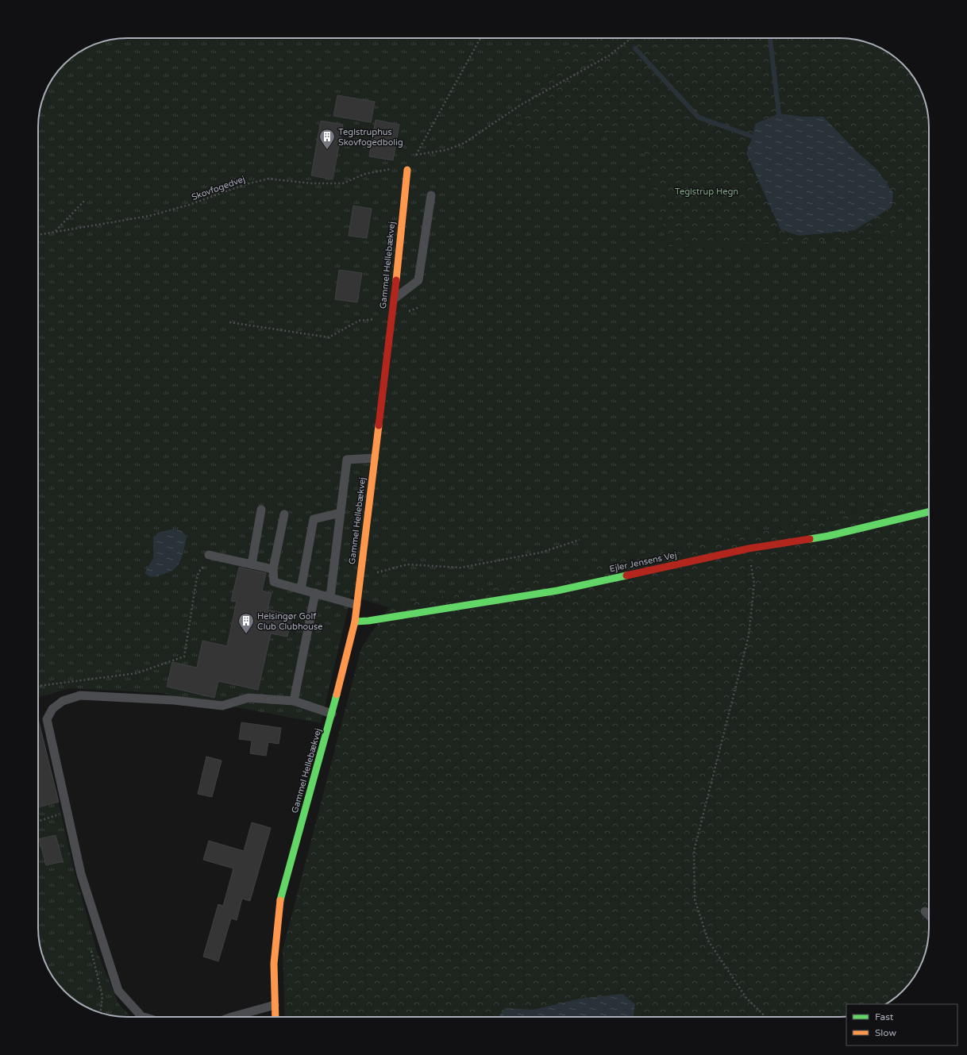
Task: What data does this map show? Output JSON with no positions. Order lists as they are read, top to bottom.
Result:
{
  "streets": {
    "street": ["Gammel Hellebækvej", "Ejler Jensens Vej"],
    "path": ["Skovfogedvej"]
  },
  "crossings": [
    ["Skovfogedvej", "Gammel Hellebækvej"],
    ["Gammel Hellebækvej", "Ejler Jensens Vej"]
  ],
  "parks": ["Teglstrup Hegn"],
  "places": {
    "building": ["Teglstruphus Skovfogedbolig", "Helsingør Golf Club Clubhouse"]
  },
  "legend": ["Fast", "Slow"]
}
